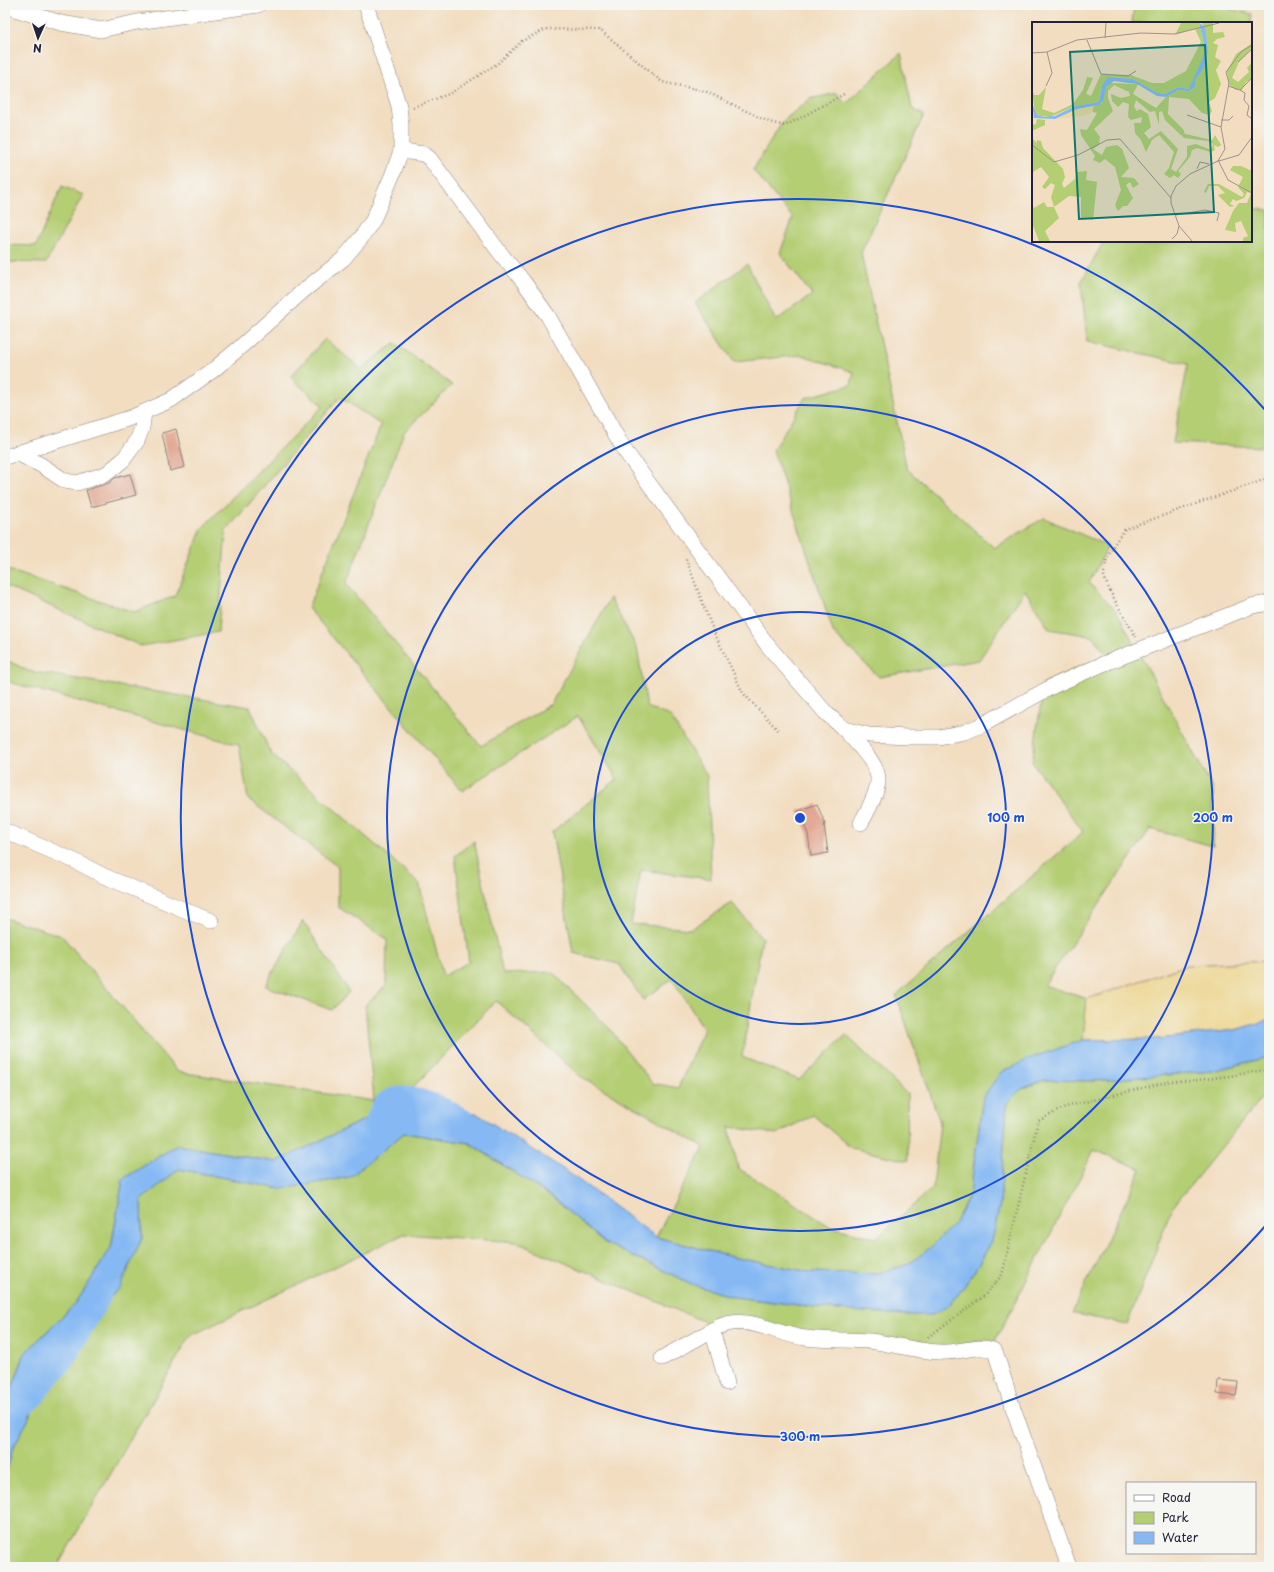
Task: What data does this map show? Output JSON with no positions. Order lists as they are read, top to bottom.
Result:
{
  "legend": ["Road", "Park", "Water"],
  "north": "bottom",
  "rings": ["100 m", "200 m", "300 m"]
}
